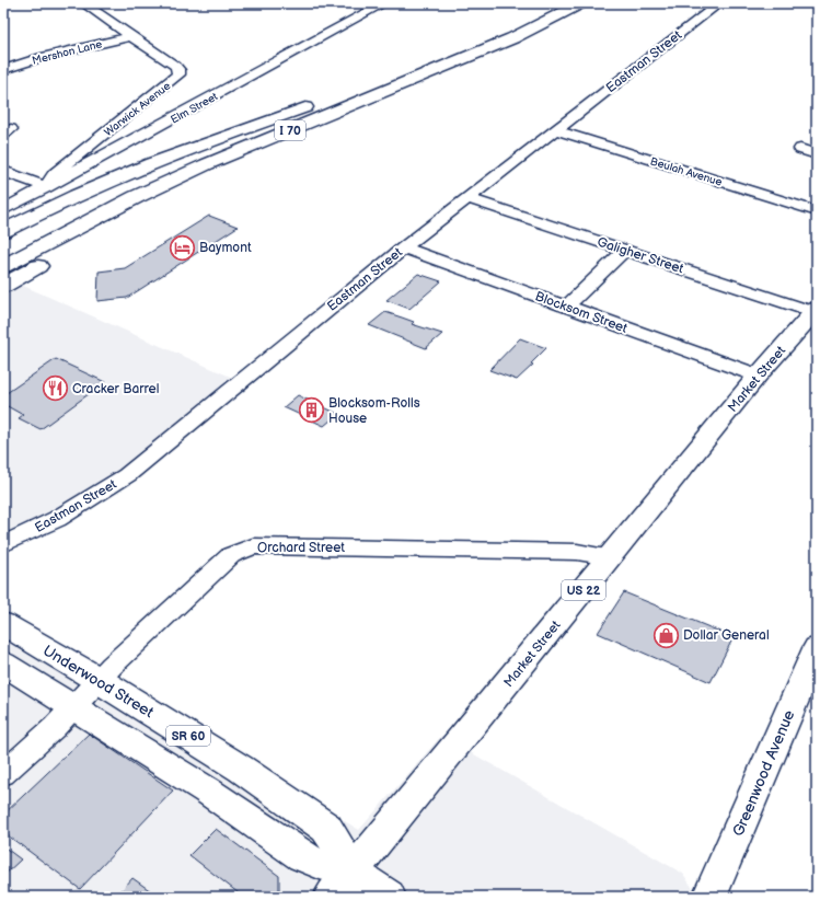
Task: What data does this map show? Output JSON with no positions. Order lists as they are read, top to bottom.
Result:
{
  "streets": {
    "main road": [
      "I 70",
      "Market Street",
      "US 22",
      "Underwood Street",
      "SR 60",
      "Greenwood Avenue"
    ],
    "street": [
      "Mershon Lane",
      "Eastman Street",
      "Elm Street",
      "Warwick Avenue",
      "Beulah Avenue",
      "Galigher Street",
      "Blocksom Street",
      "Orchard Street"
    ]
  },
  "crossings": [
    ["Mershon Lane", "Warwick Avenue"],
    ["Eastman Street", "Beulah Avenue"],
    ["Eastman Street", "Galigher Street"],
    ["Eastman Street", "Blocksom Street"],
    ["Elm Street", "Warwick Avenue"],
    ["Galigher Street", "Market Street"],
    ["Blocksom Street", "Market Street"],
    ["Market Street", "Orchard Street"],
    ["Market Street", "Underwood Street"],
    ["Orchard Street", "Underwood Street"]
  ],
  "places": {
    "hotel": ["Baymont"],
    "restaurant": ["Cracker Barrel"],
    "building": ["Blocksom-Rolls House"],
    "shop": ["Dollar General"]
  }
}
